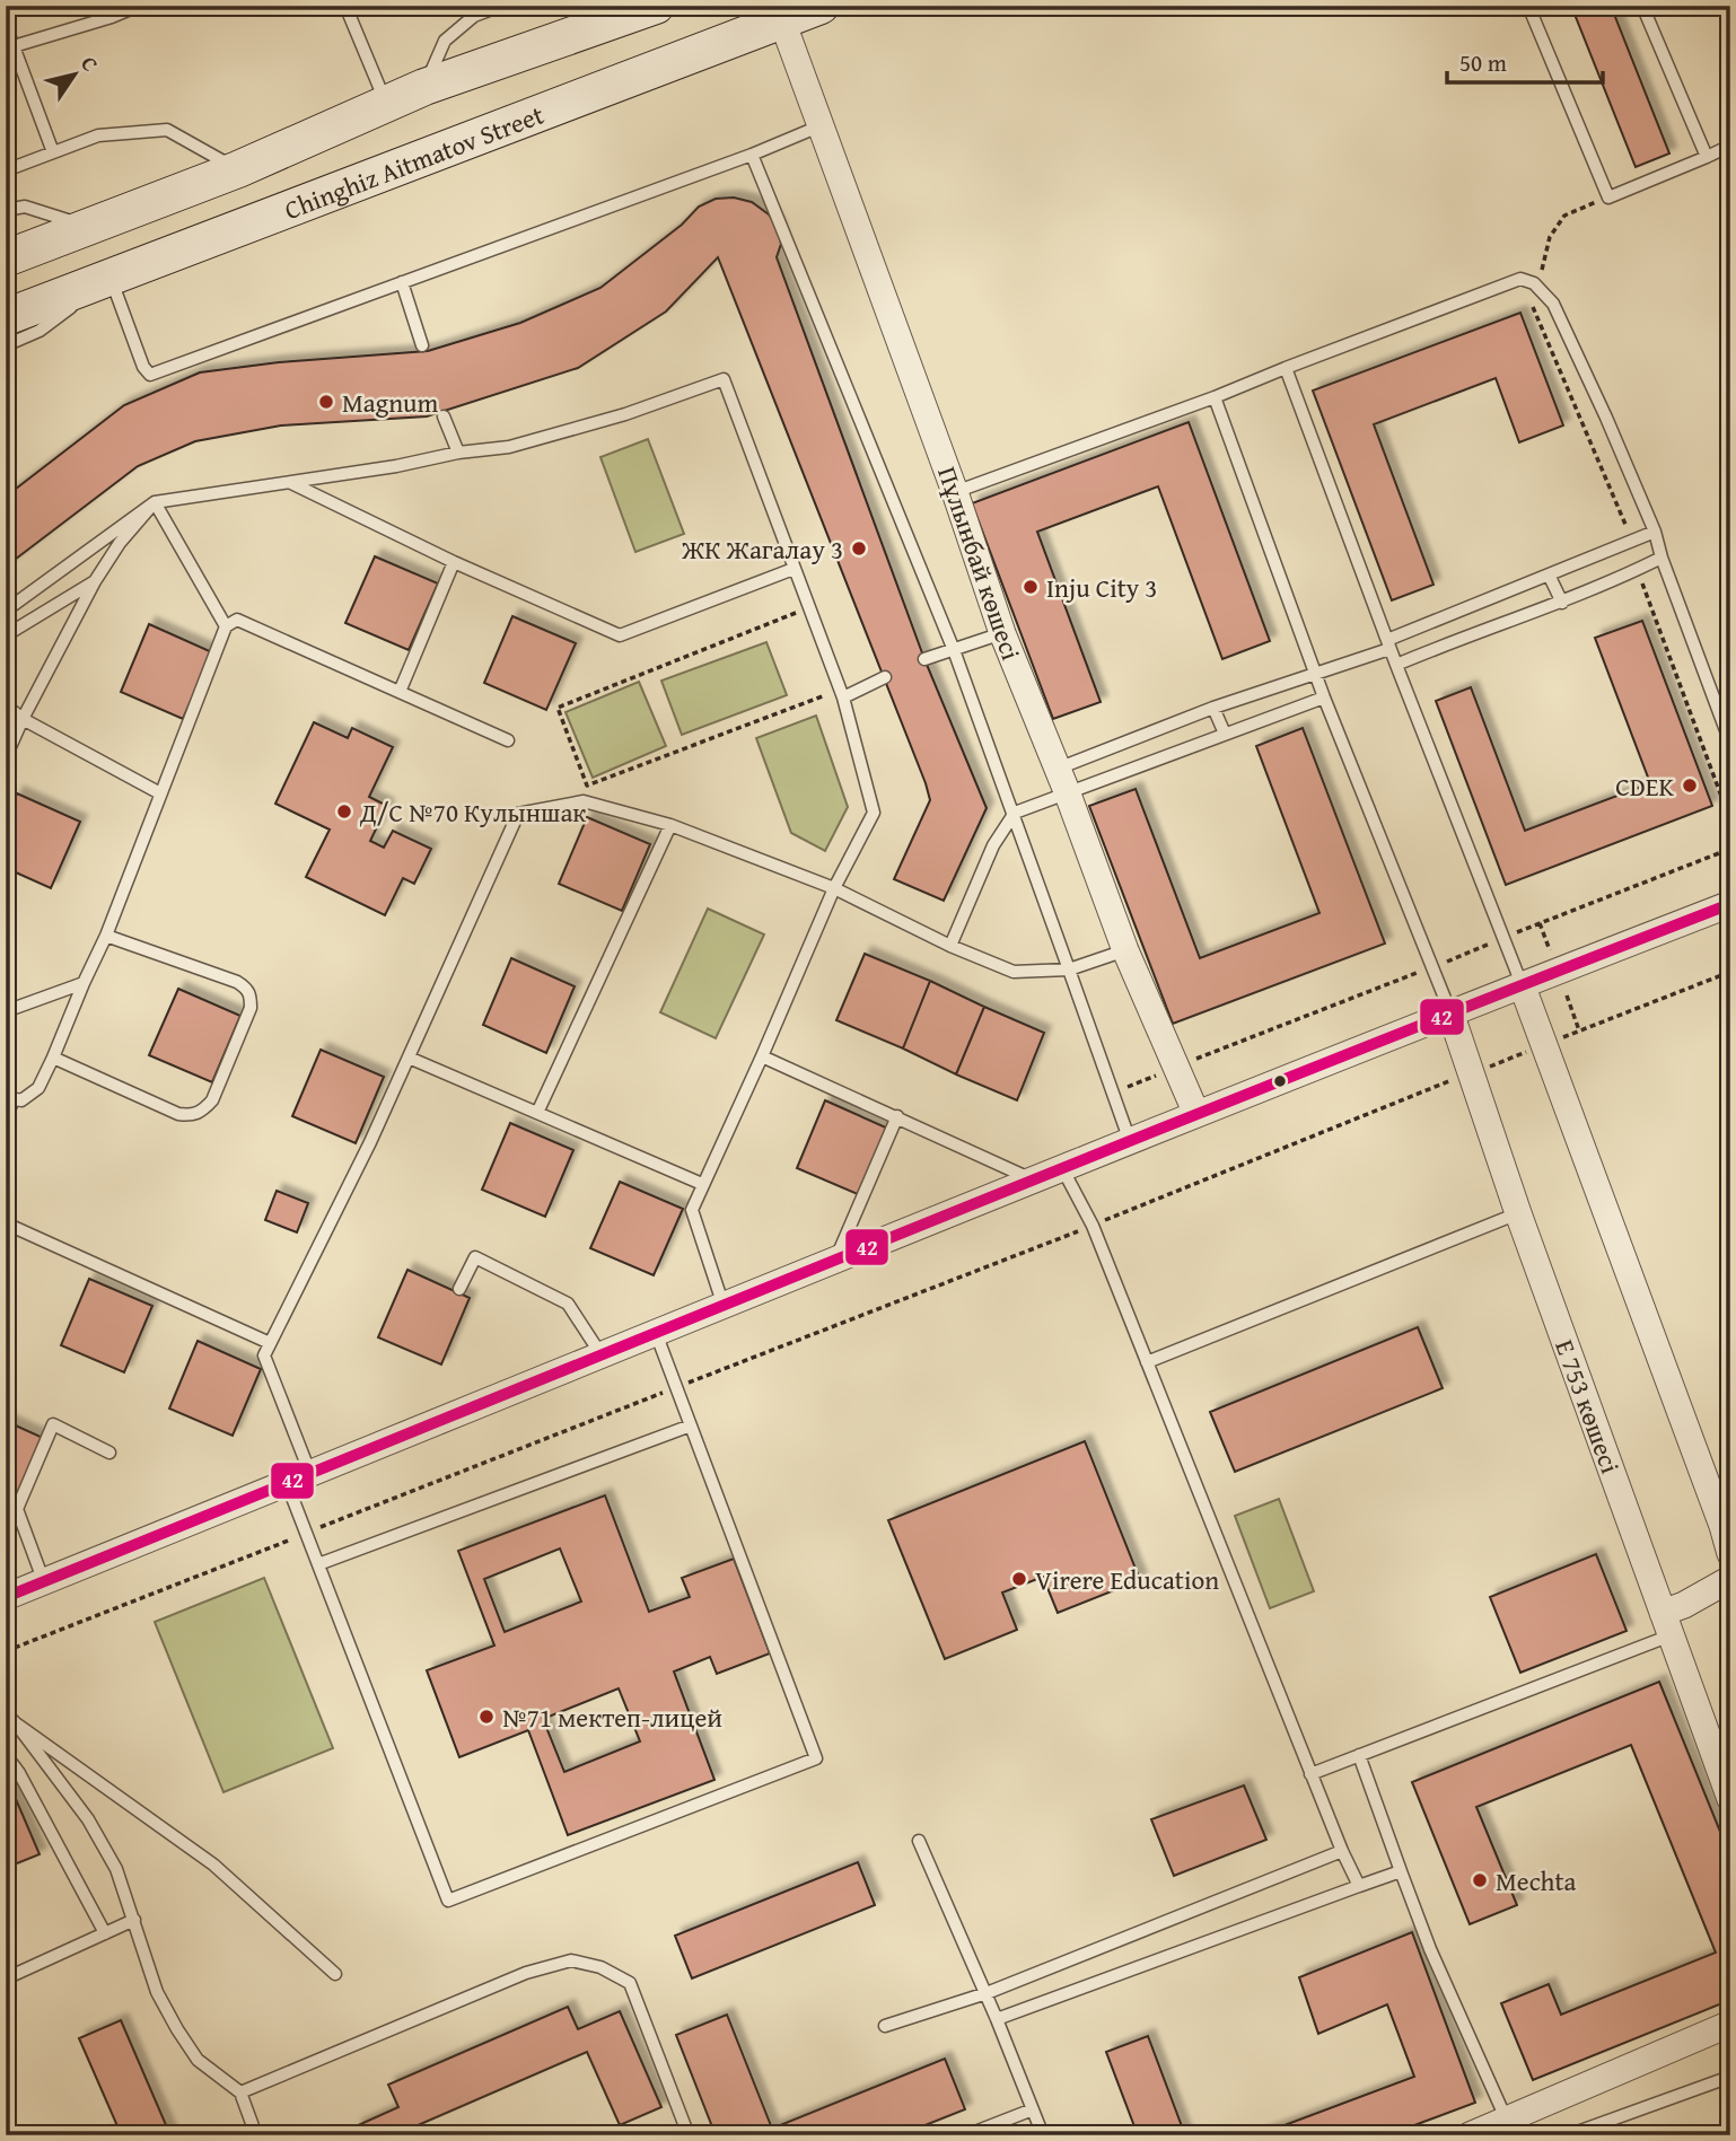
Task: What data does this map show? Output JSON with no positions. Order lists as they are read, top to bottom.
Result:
{
  "streets": {
    "main road": ["Chinghiz Aitmatov Street"],
    "street": ["Пұлынбай көшесі", "Е 753 көшесі"]
  },
  "crossings": [
    ["Chinghiz Aitmatov Street", "Пұлынбай көшесі"]
  ],
  "places": [
    "Magnum",
    "ЖК Жагалау 3",
    "Inju City 3",
    "CDEK",
    "Д/С №70 Кулыншак",
    "Virere Education",
    "№71 мектеп-лицей",
    "Mechta"
  ],
  "lines": ["transit line 42"],
  "scale_bar": "50 m",
  "north": "top right"
}
